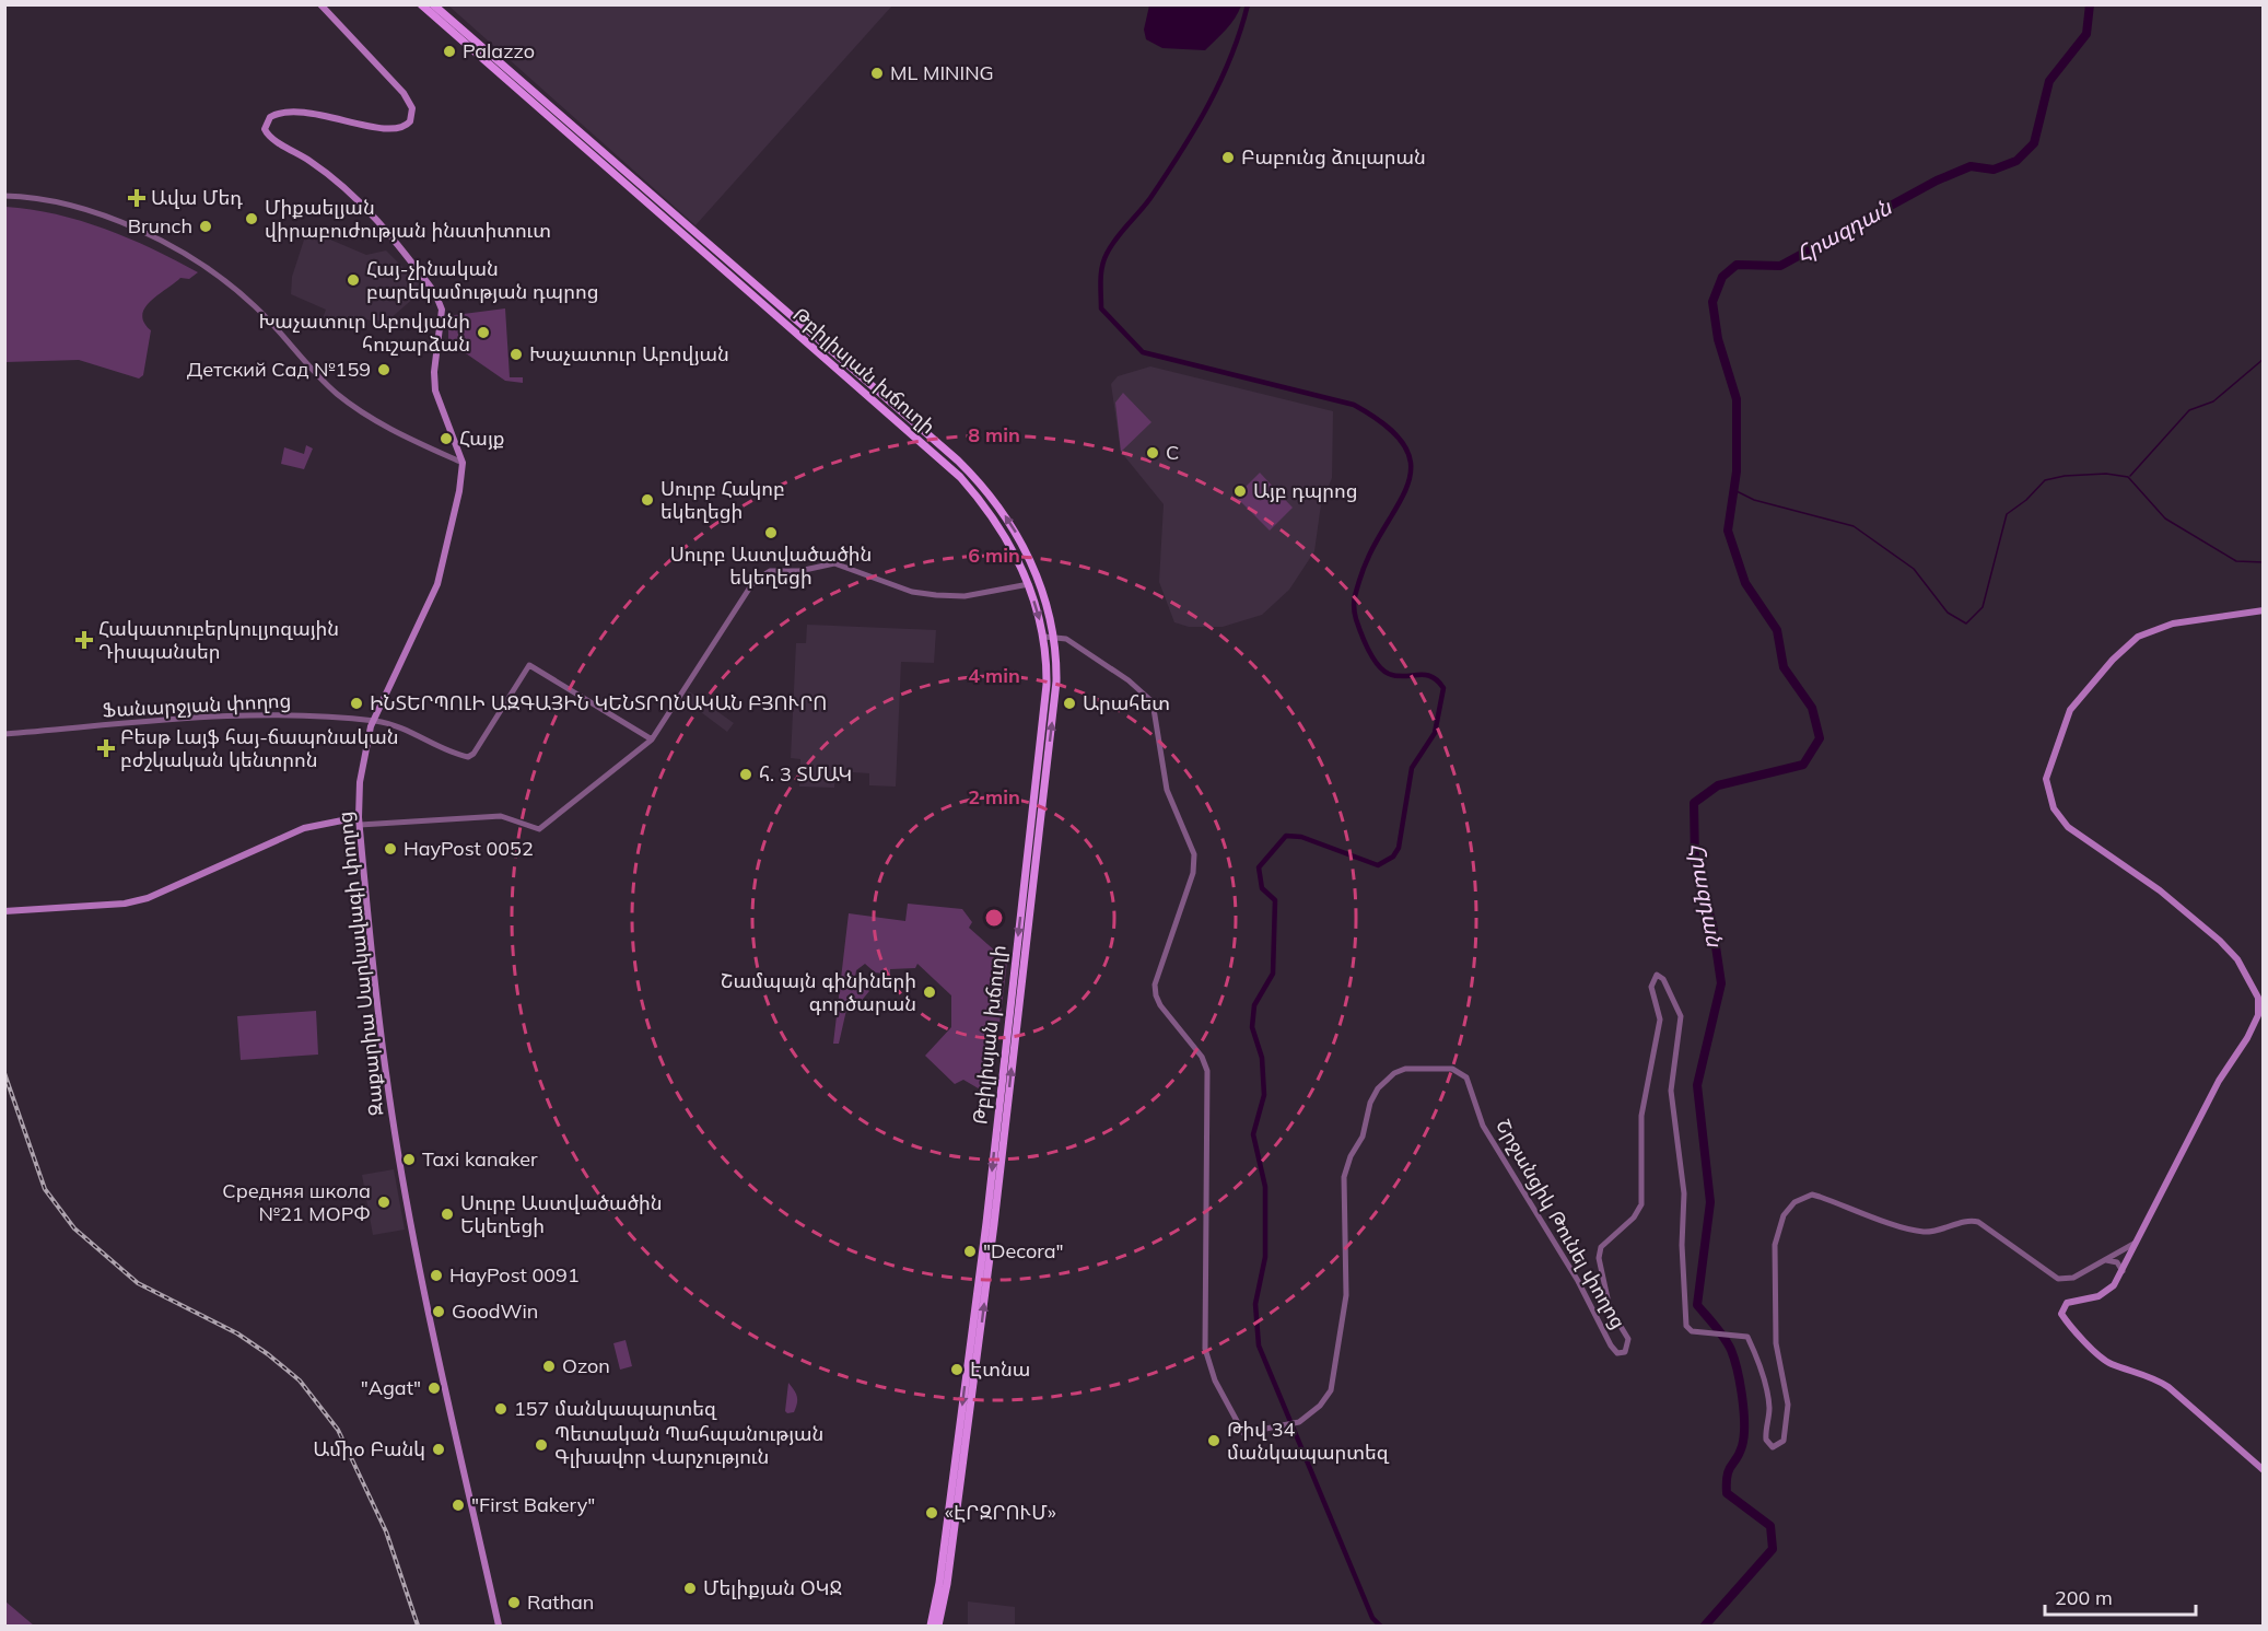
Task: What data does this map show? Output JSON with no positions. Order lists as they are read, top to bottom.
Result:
{
  "streets": {
    "main road": ["Թբիլիսյան խճուղի", "Զաքարիա Սարկավագի փողոց"],
    "street": ["Ֆանարջյան փողոց", "Շրջանցիկ Թունել փողոց"]
  },
  "crossings": [
    ["Թբիլիսյան խճուղի", "Շրջանցիկ Թունել փողոց"],
    ["Ֆանարջյան փողոց", "Զաքարիա Սարկավագի փողոց"]
  ],
  "water": ["Հրազդան"],
  "places": {
    "other": [
      "Palazzo",
      "ML MINING",
      "Բաբունց ձուլարան",
      "Միքաելյան վիրաբուժության ինստիտուտ",
      "Brunch",
      "Հայ-չինական բարեկամության դպրոց",
      "Խաչատուր Աբովյանի հուշարձան",
      "Խաչատուր Աբովյան",
      "Детский Сад №159",
      "Հայք",
      "C",
      "Այբ դպրոց",
      "Սուրբ Հակոբ եկեղեցի",
      "Սուրբ Աստվածածին եկեղեցի",
      "ԻՆՏԵՐՊՈԼԻ ԱԶԳԱՅԻՆ ԿԵՆՏՐՈՆԱԿԱՆ ԲՅՈՒՐՈ",
      "Արահետ",
      "հ. 3 ՏՄԱԿ",
      "HayPost 0052",
      "Շամպայն գինիների գործարան",
      "Taxi kanaker",
      "Средняя школа №21 МОРФ",
      "Սուրբ Աստվածածին Եկեղեցի",
      "\"Decora\"",
      "HayPost 0091",
      "GoodWin",
      "Ozon",
      "Էտնա",
      "\"Agat\"",
      "157 մանկապարտեզ",
      "Թիվ 34 մանկապարտեզ",
      "Պետական Պահպանության Գլխավոր Վարչություն",
      "Ամիօ Բանկ",
      "\"First Bakery\"",
      "«ԷՐԶՐՈՒՄ»",
      "Մելիքյան ՕԿՋ",
      "Rathan"
    ],
    "health": ["Ավա Մեդ", "Հակատուբերկուլյոզային Դիսպանսեր", "Բեսթ Լայֆ հայ-ճապոնական բժշկական կենտրոն"]
  },
  "scale_bar": "200 m",
  "rings": [
    "8 min",
    "6 min",
    "4 min",
    "2 min"
  ]
}
